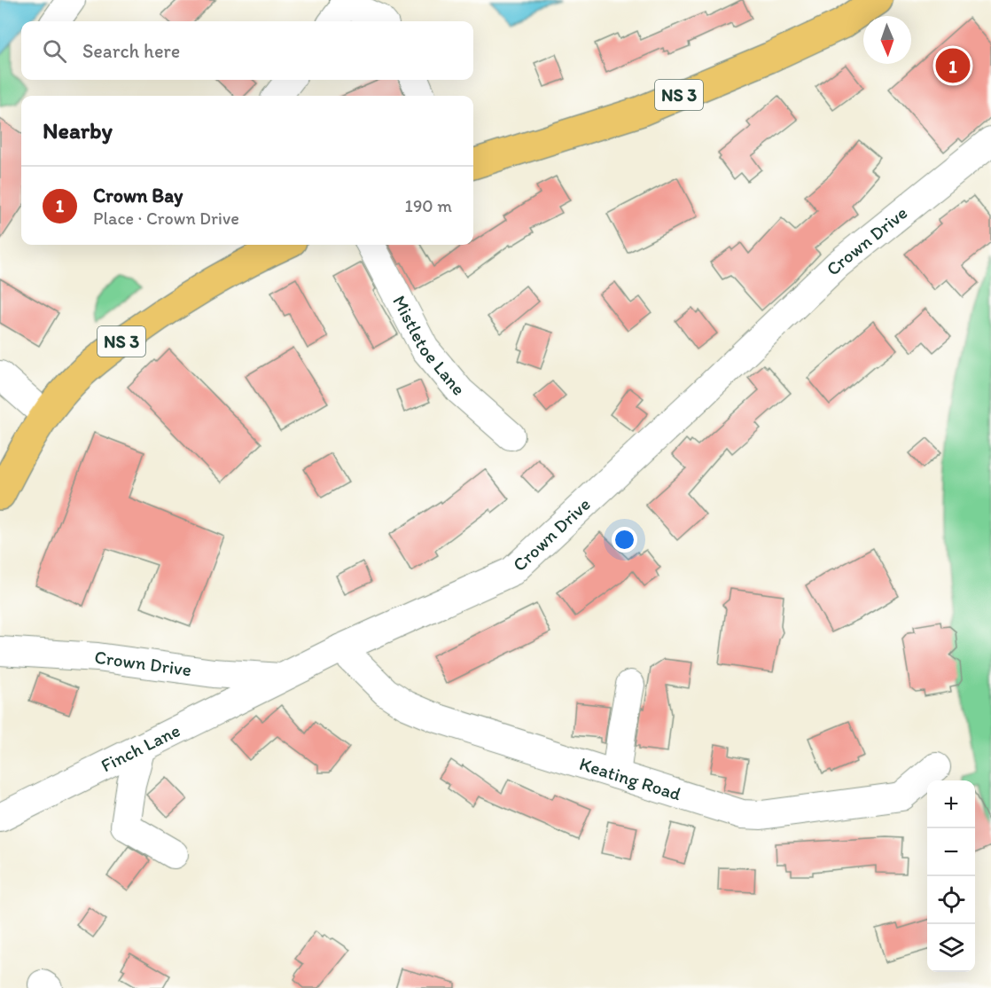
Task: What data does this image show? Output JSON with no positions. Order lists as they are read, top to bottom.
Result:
{
  "streets": {
    "main road": ["NS 3"],
    "street": [
      "Crown Drive",
      "Mistletoe Lane",
      "Finch Lane",
      "Keating Road"
    ]
  },
  "crossings": [
    ["Crown Drive", "Finch Lane"],
    ["Crown Drive", "Keating Road"]
  ],
  "north": "bottom",
  "page": {
    "search": "Search here",
    "pins": "1",
    "heading": "Nearby",
    "list": [
      {
        "mark": "1",
        "name": "Crown Bay",
        "note": "Place · Crown Drive",
        "value": "190 m"
      }
    ],
    "map_buttons": ["+", "−"]
  }
}
